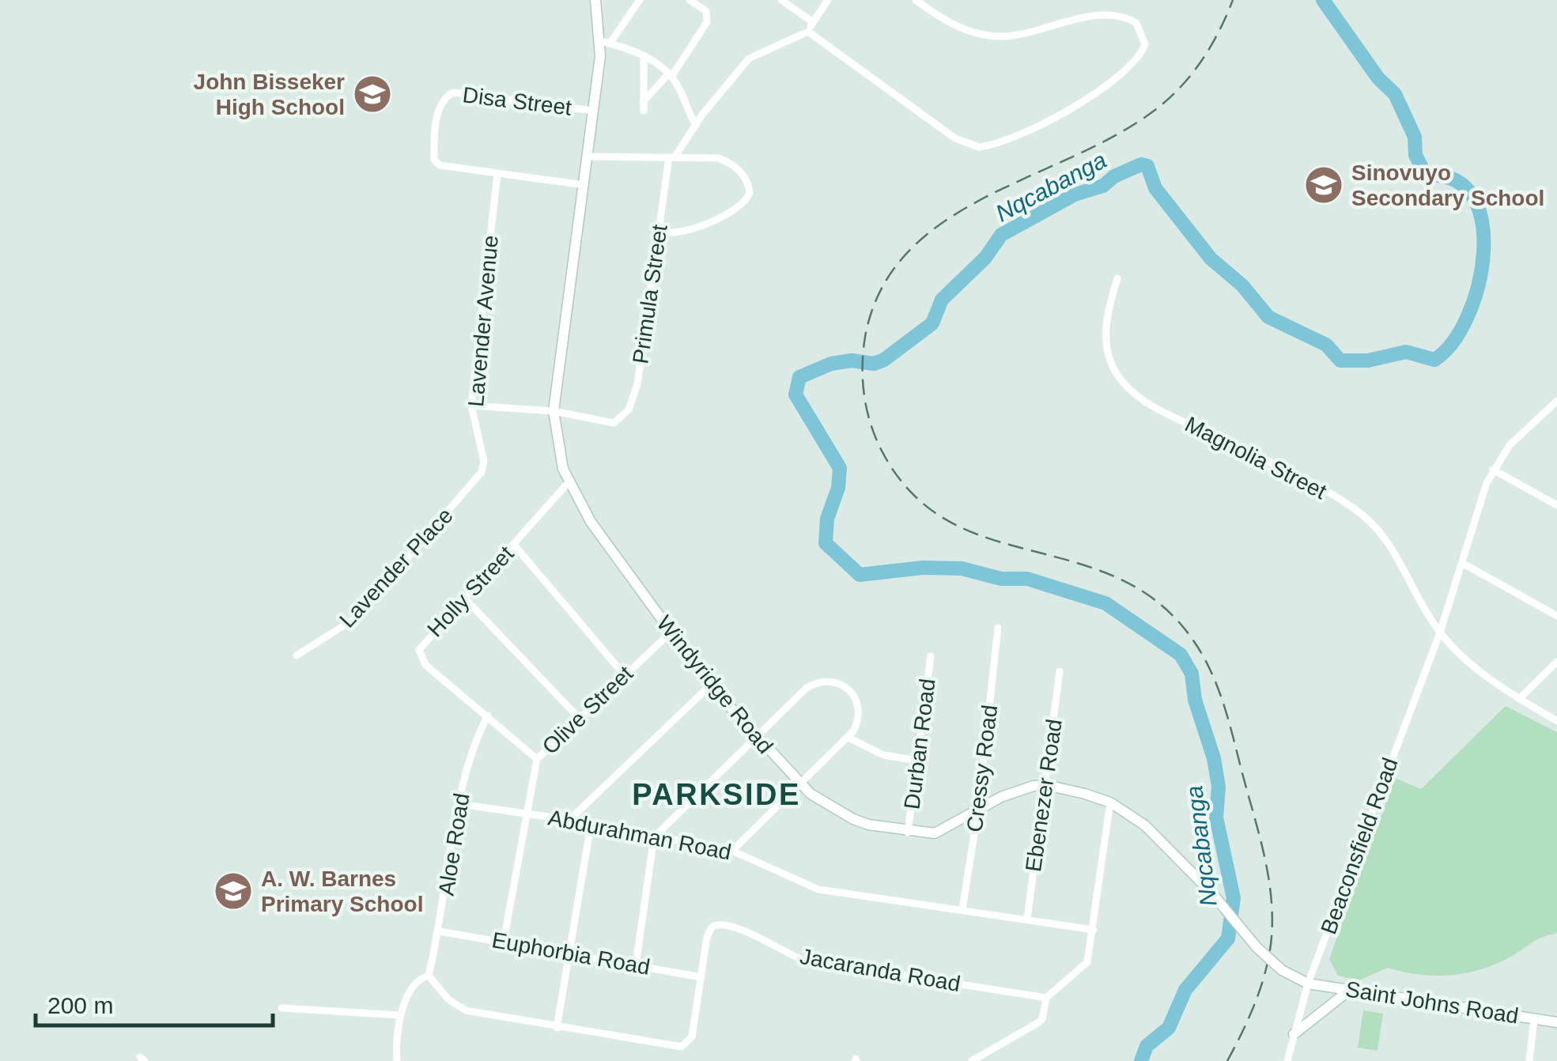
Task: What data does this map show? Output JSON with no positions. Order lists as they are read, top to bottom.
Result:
{
  "streets": {
    "street": [
      "Disa Street",
      "Primula Street",
      "Lavender Avenue",
      "Magnolia Street",
      "Lavender Place",
      "Holly Street",
      "Windyridge Road",
      "Olive Street",
      "Durban Road",
      "Cressy Road",
      "Ebenezer Road",
      "Abdurahman Road",
      "Aloe Road",
      "Beaconsfield Road",
      "Euphorbia Road",
      "Jacaranda Road",
      "Saint Johns Road"
    ]
  },
  "crossings": [
    ["Disa Street", "Lavender Avenue"],
    ["Disa Street", "Windyridge Road"],
    ["Primula Street", "Windyridge Road"],
    ["Lavender Avenue", "Lavender Place"],
    ["Magnolia Street", "Beaconsfield Road"],
    ["Holly Street", "Windyridge Road"],
    ["Holly Street", "Olive Street"],
    ["Holly Street", "Aloe Road"],
    ["Windyridge Road", "Olive Street"],
    ["Windyridge Road", "Durban Road"],
    ["Windyridge Road", "Cressy Road"],
    ["Windyridge Road", "Ebenezer Road"],
    ["Olive Street", "Abdurahman Road"],
    ["Olive Street", "Euphorbia Road"],
    ["Cressy Road", "Abdurahman Road"],
    ["Ebenezer Road", "Abdurahman Road"],
    ["Abdurahman Road", "Aloe Road"],
    ["Aloe Road", "Euphorbia Road"],
    ["Beaconsfield Road", "Saint Johns Road"],
    ["Euphorbia Road", "Jacaranda Road"]
  ],
  "districts": ["PARKSIDE"],
  "water": ["Nqcabanga"],
  "places": {
    "school or university": ["John Bisseker High School", "Sinovuyo Secondary School", "A. W. Barnes Primary School"]
  },
  "scale_bar": "200 m"
}
